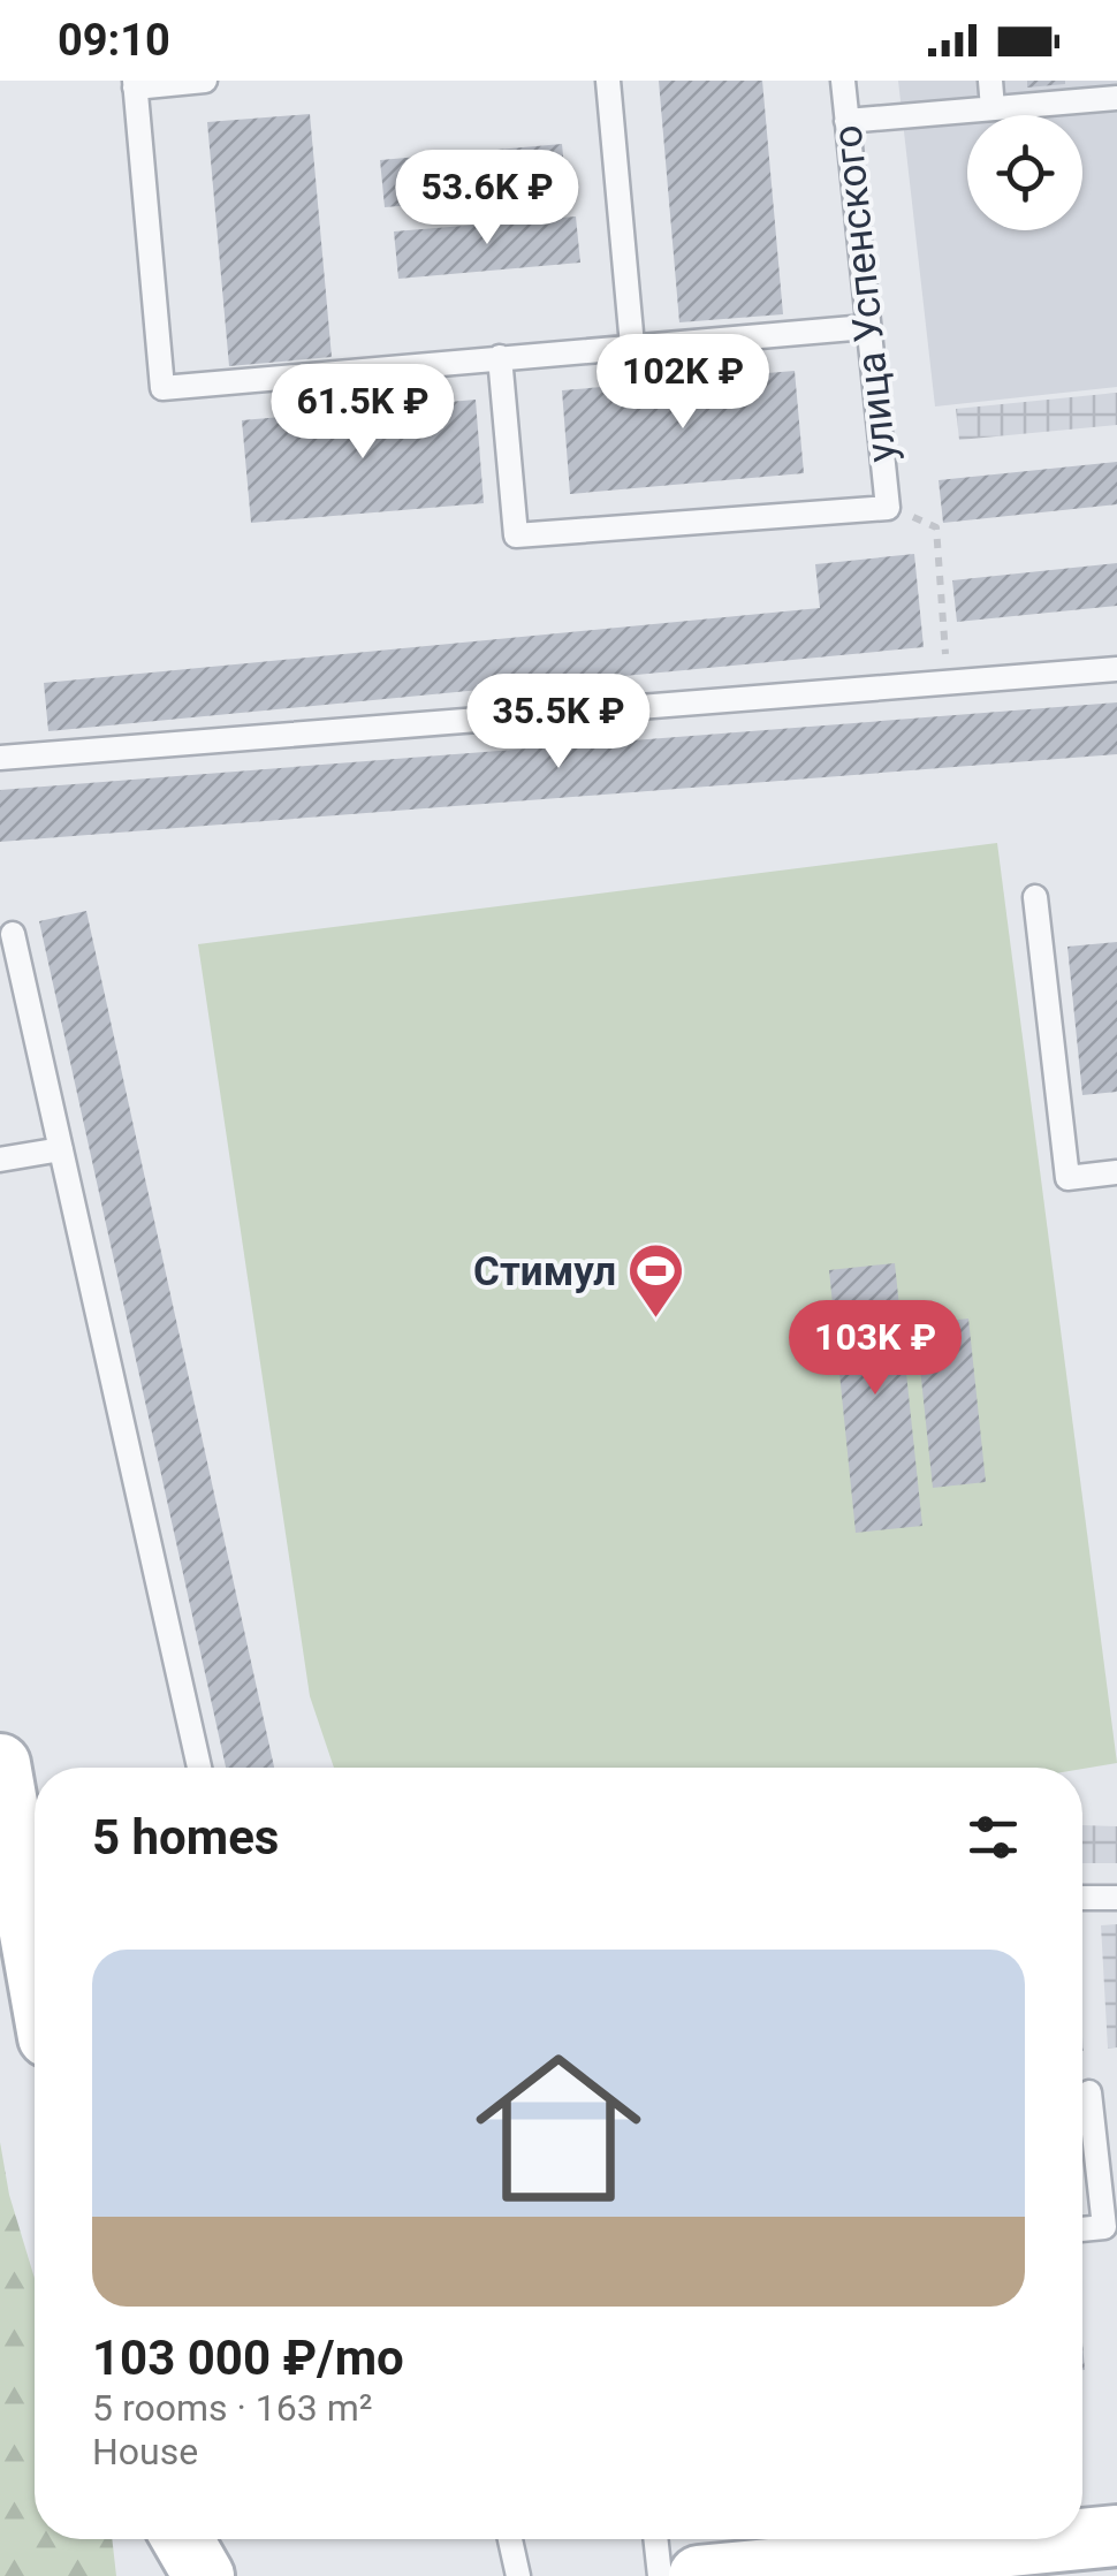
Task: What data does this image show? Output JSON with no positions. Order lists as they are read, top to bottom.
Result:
{
  "streets": {
    "lane": ["улица Успенского"]
  },
  "places": {
    "sports": ["Стимул"]
  },
  "page": {
    "status": "09:10",
    "price": [
      "53.6K ₽",
      "102K ₽",
      "61.5K ₽",
      "35.5K ₽",
      "103K ₽"
    ],
    "heading": "5 homes",
    "list": [
      {
        "name": "103 000 ₽/mo",
        "note": "5 rooms · 163 m² · House"
      }
    ]
  }
}
